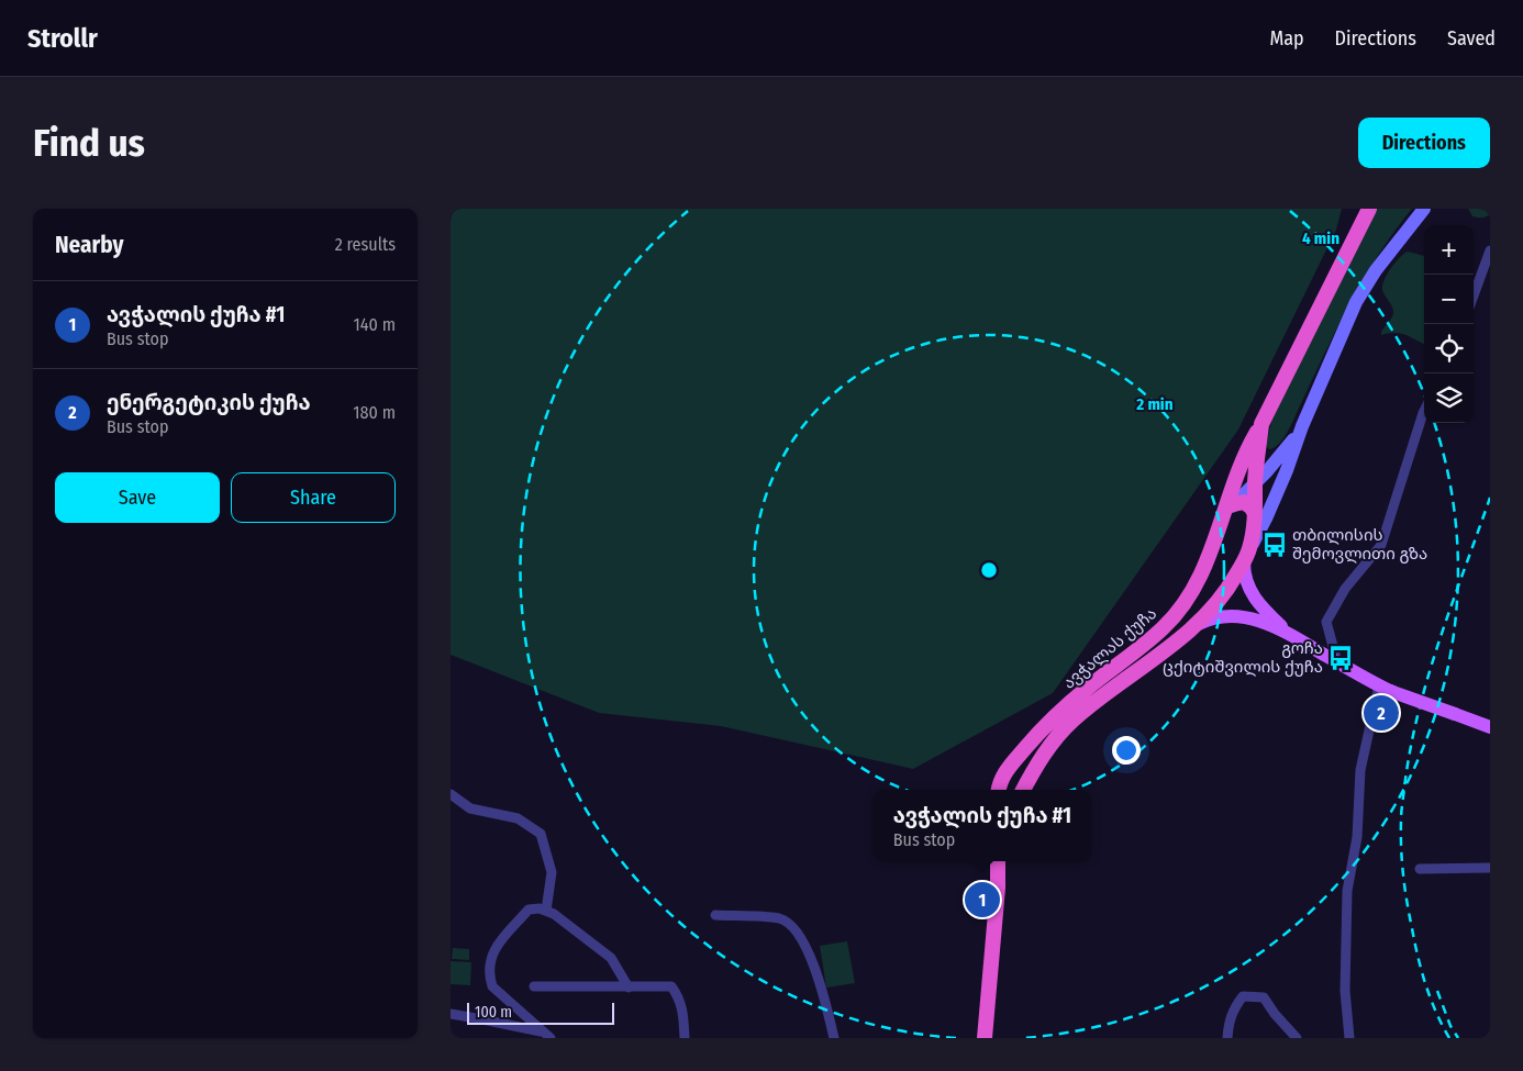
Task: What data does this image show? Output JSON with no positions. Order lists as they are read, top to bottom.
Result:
{
  "streets": {
    "highway": ["ავჭალას ქუჩა"]
  },
  "places": {
    "bus stop": ["თბილისის შემოვლითი გზა", "გოჩა ცქიტიშვილის ქუჩა"]
  },
  "scale_bar": "100 m",
  "page": {
    "header": "Strollr",
    "nav": ["Map", "Directions", "Saved"],
    "buttons": [
      "Directions",
      ["Save", "Share"]
    ],
    "title": "Find us",
    "heading": ["Nearby", "2 results"],
    "map_buttons": ["+", "−"],
    "list": [
      {
        "mark": "1",
        "name": "ავჭალის ქუჩა #1",
        "note": "Bus stop",
        "value": "140 m"
      },
      {
        "mark": "2",
        "name": "ენერგეტიკის ქუჩა",
        "note": "Bus stop",
        "value": "180 m"
      }
    ],
    "pins": ["2", "1"],
    "popup": ["ავჭალის ქუჩა #1", "Bus stop"],
    "scale": "100 m"
  },
  "rings": ["4 min", "2 min"]
}
